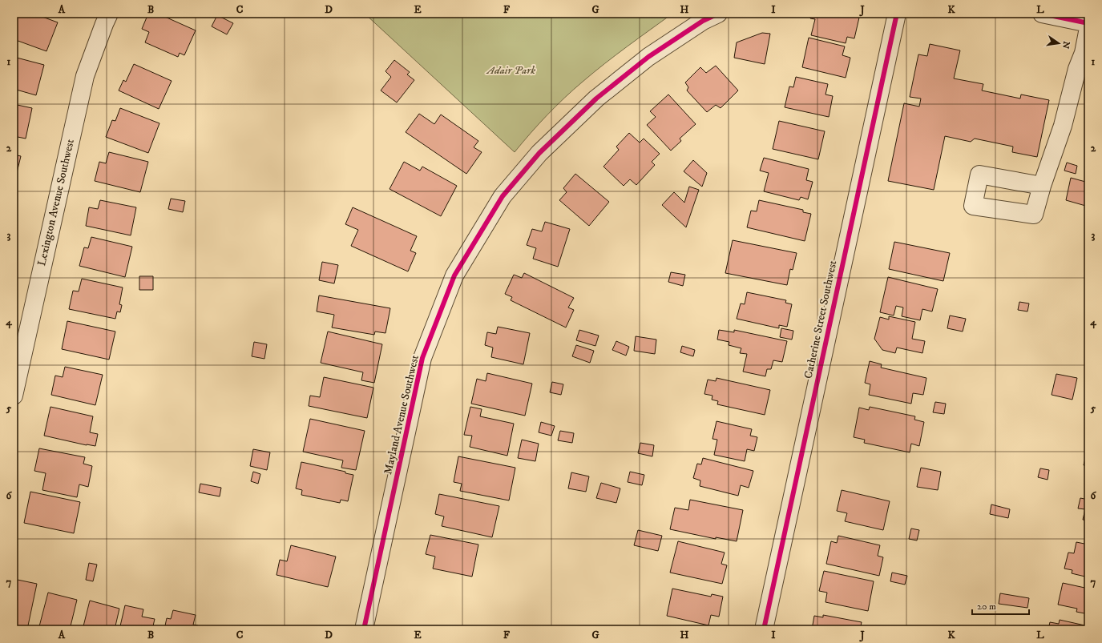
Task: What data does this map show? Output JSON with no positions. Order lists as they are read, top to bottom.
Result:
{
  "streets": {
    "street": ["Lexington Avenue Southwest", "Catherine Street Southwest", "Mayland Avenue Southwest"]
  },
  "parks": ["Adair Park"],
  "scale_bar": "20 m",
  "north": "right",
  "grid": {
    "columns": [
      "A",
      "B",
      "C",
      "D",
      "E",
      "F",
      "G",
      "H",
      "I",
      "J",
      "K",
      "L"
    ],
    "rows": [
      "1",
      "2",
      "3",
      "4",
      "5",
      "6",
      "7"
    ]
  }
}
